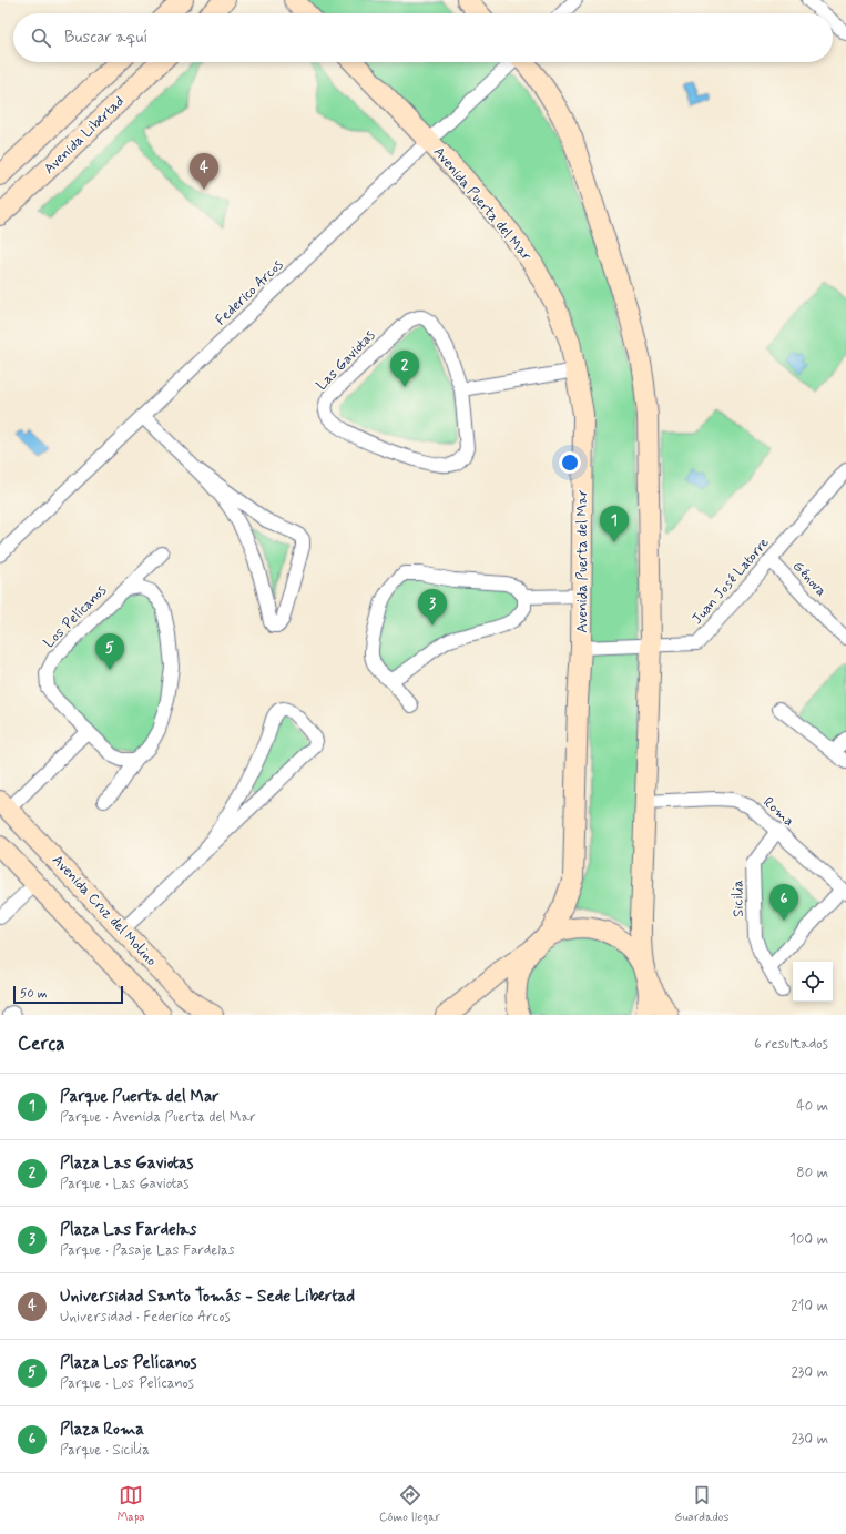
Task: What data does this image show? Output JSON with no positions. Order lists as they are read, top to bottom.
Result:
{
  "streets": {
    "street": [
      "Avenida Libertad",
      "Avenida Puerta del Mar",
      "Federico Arcos",
      "Las Gaviotas",
      "Génova",
      "Juan José Latorre",
      "Los Pelícanos",
      "Roma",
      "Sicilia",
      "Avenida Cruz del Molino"
    ]
  },
  "crossings": [
    ["Avenida Puerta del Mar", "Federico Arcos"],
    ["Avenida Puerta del Mar", "Juan José Latorre"],
    ["Avenida Puerta del Mar", "Roma"],
    ["Génova", "Juan José Latorre"],
    ["Roma", "Sicilia"]
  ],
  "scale_bar": "50 m",
  "page": {
    "search": "Buscar aquí",
    "pins": [
      "4",
      "2",
      "1",
      "3",
      "5",
      "6"
    ],
    "scale": "50 m",
    "heading": ["Cerca", "6 resultados"],
    "list": [
      {
        "mark": "1",
        "name": "Parque Puerta del Mar",
        "note": "Parque · Avenida Puerta del Mar",
        "value": "40 m"
      },
      {
        "mark": "2",
        "name": "Plaza Las Gaviotas",
        "note": "Parque · Las Gaviotas",
        "value": "80 m"
      },
      {
        "mark": "3",
        "name": "Plaza Las Fardelas",
        "note": "Parque · Pasaje Las Fardelas",
        "value": "100 m"
      },
      {
        "mark": "4",
        "name": "Universidad Santo Tomás - Sede Libertad",
        "note": "Universidad · Federico Arcos",
        "value": "210 m"
      },
      {
        "mark": "5",
        "name": "Plaza Los Pelícanos",
        "note": "Parque · Los Pelícanos",
        "value": "230 m"
      },
      {
        "mark": "6",
        "name": "Plaza Roma",
        "note": "Parque · Sicilia",
        "value": "230 m"
      }
    ],
    "nav": ["Mapa", "Cómo llegar", "Guardados"]
  }
}
